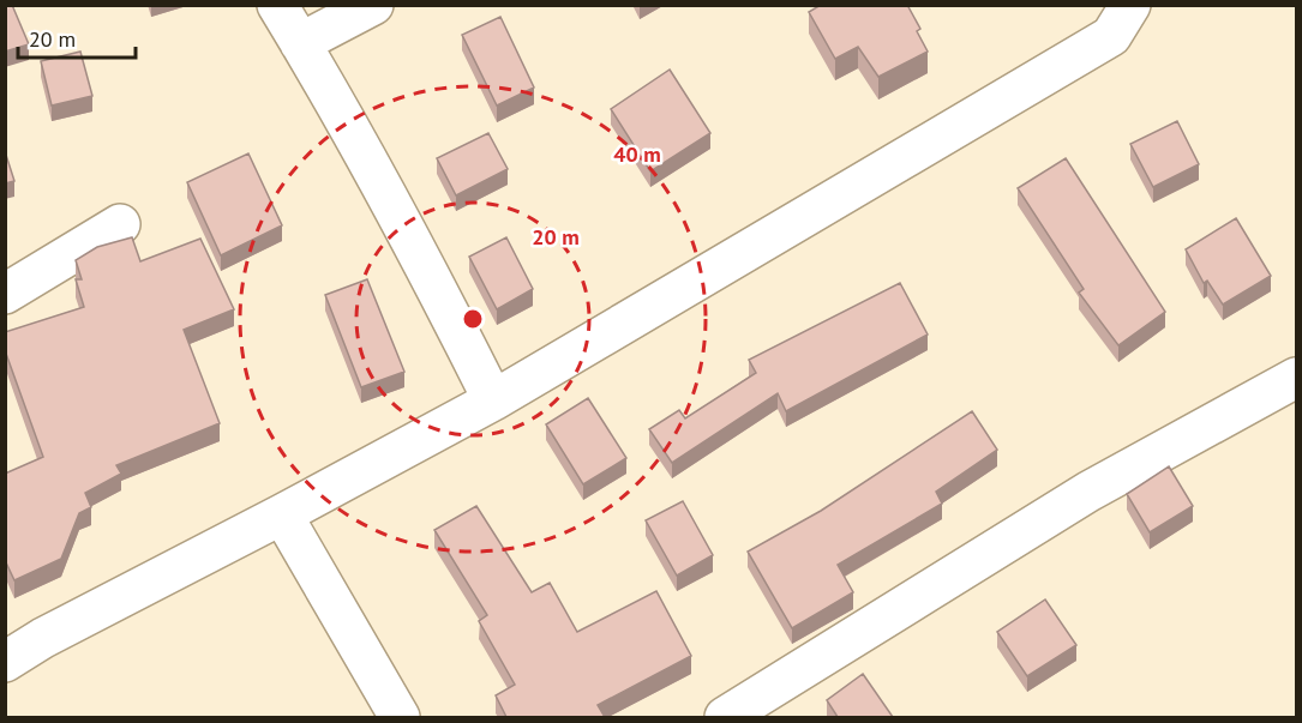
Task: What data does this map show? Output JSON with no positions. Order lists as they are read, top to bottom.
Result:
{
  "scale_bar": "20 m",
  "rings": ["40 m", "20 m"]
}
